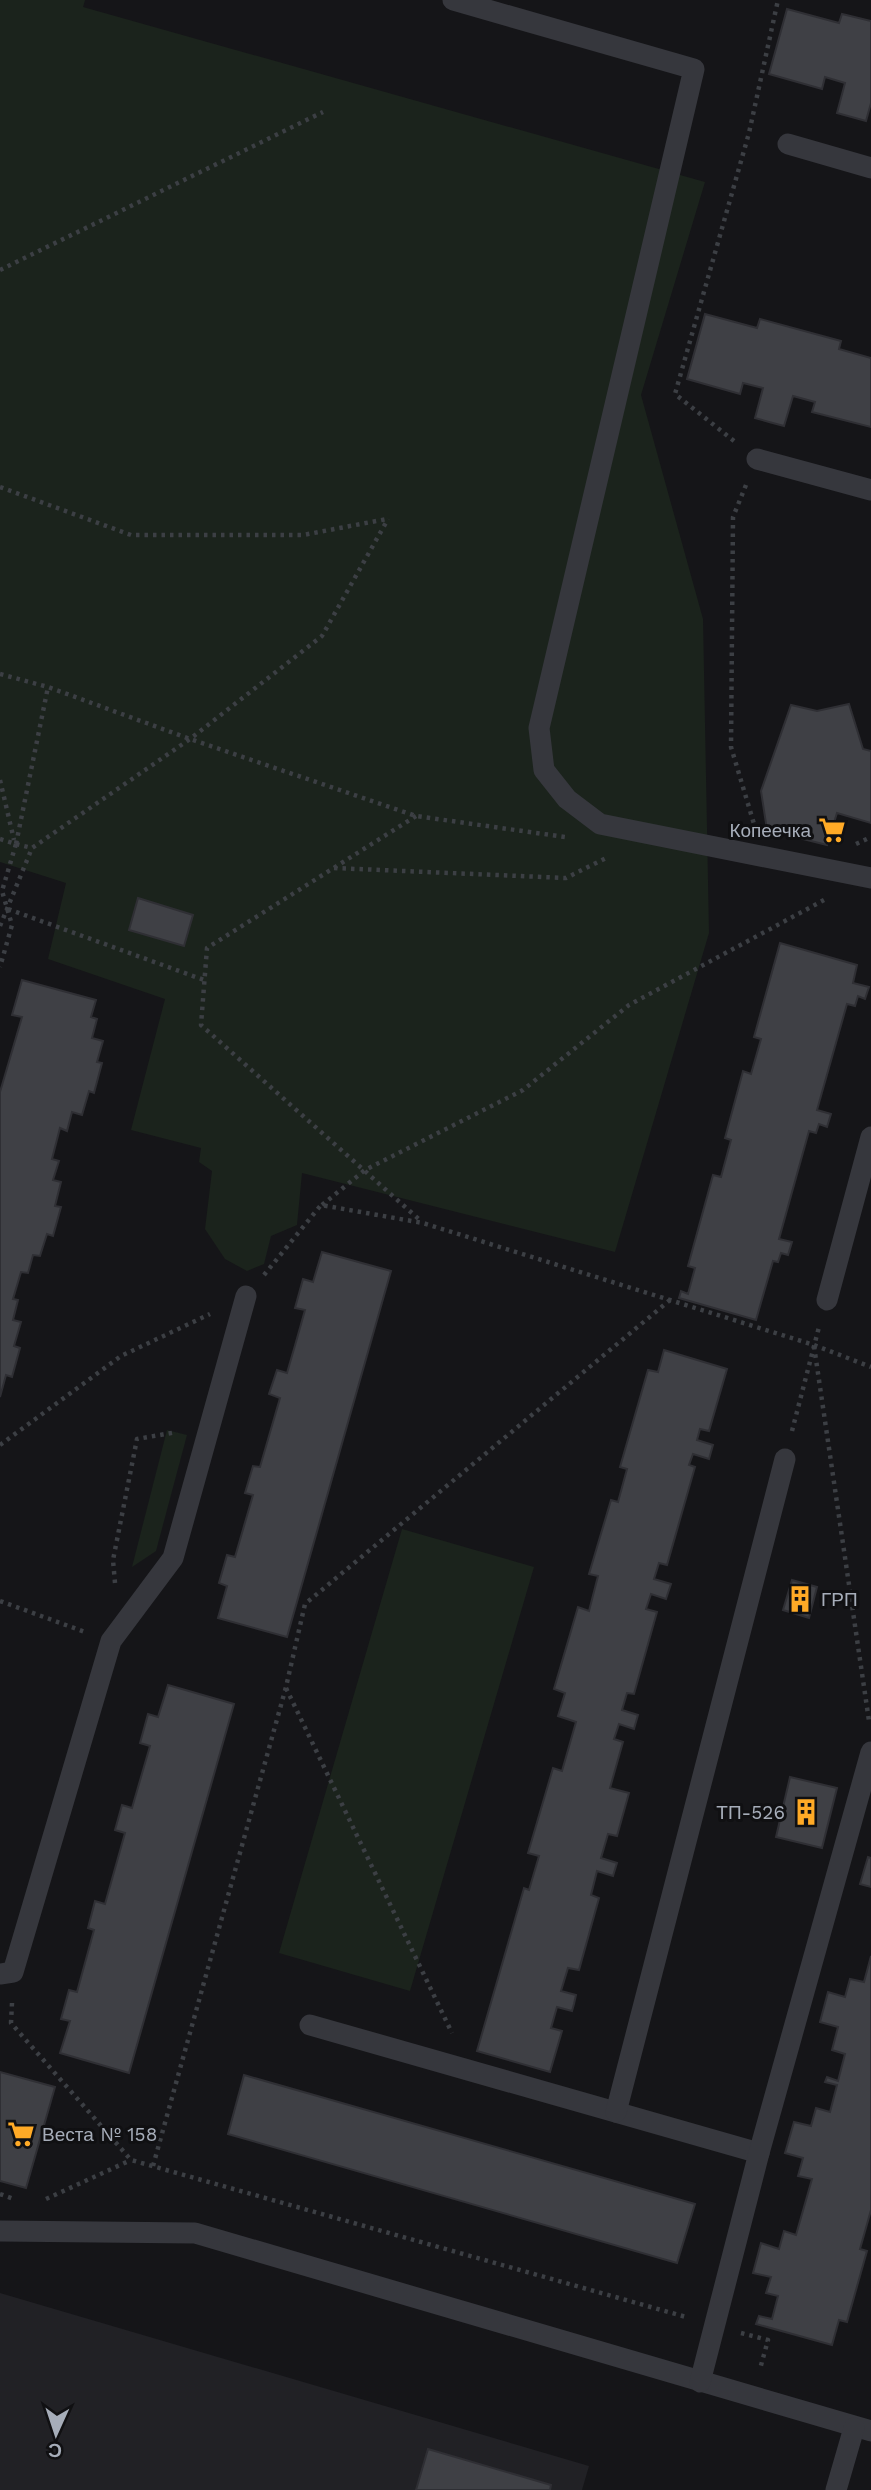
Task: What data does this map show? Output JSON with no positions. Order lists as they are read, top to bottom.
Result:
{
  "places": {
    "supermarket": ["Копеечка", "Веста № 158"],
    "building": ["ГРП", "ТП-526"]
  },
  "north": "bottom"
}
